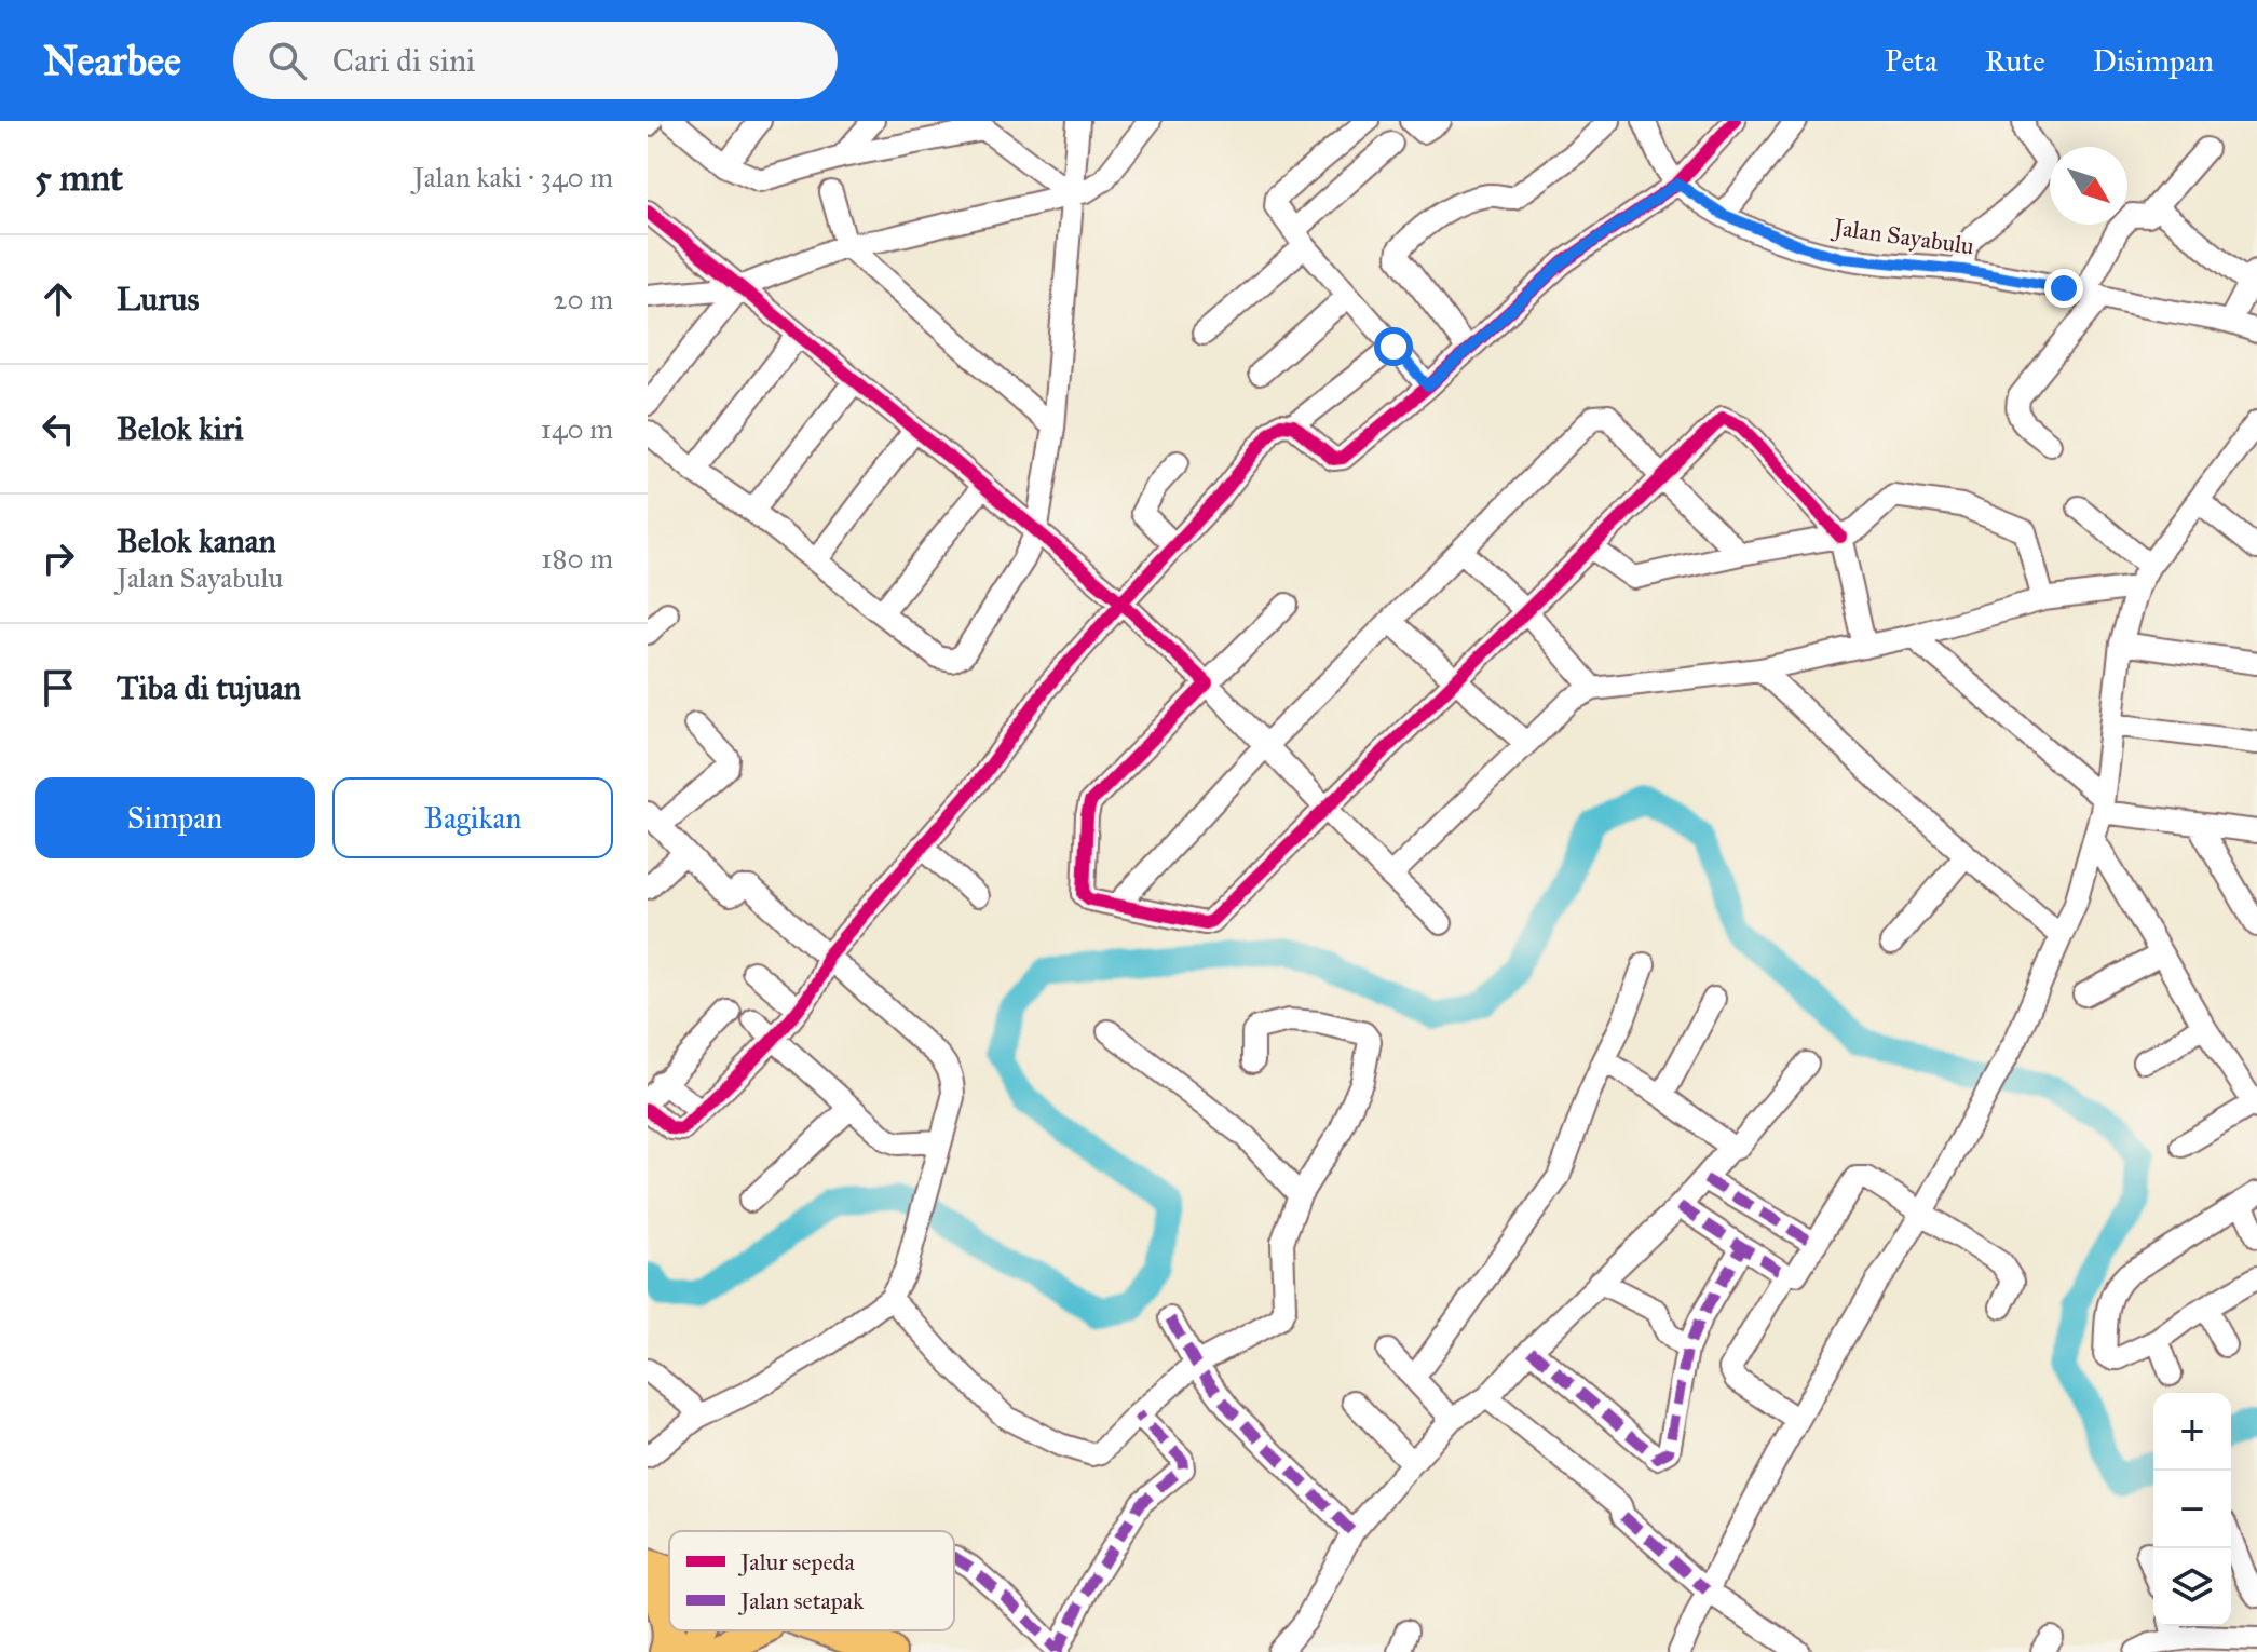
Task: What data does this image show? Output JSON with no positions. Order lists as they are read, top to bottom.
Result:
{
  "streets": {
    "street": ["Jalan Sayabulu"]
  },
  "legend": ["Jalur sepeda", "Jalan setapak"],
  "north": "bottom right",
  "page": {
    "header": "Nearbee",
    "search": "Cari di sini",
    "nav": ["Peta", "Rute", "Disimpan"],
    "heading": ["5 mnt", "Jalan kaki · 340 m"],
    "list": [
      ["Lurus", "20 m"],
      ["Belok kiri", "140 m"],
      ["Belok kanan", "Jalan Sayabulu", "180 m"],
      "Tiba di tujuan"
    ],
    "buttons": ["Simpan", "Bagikan"],
    "map_buttons": ["+", "−"]
  }
}
